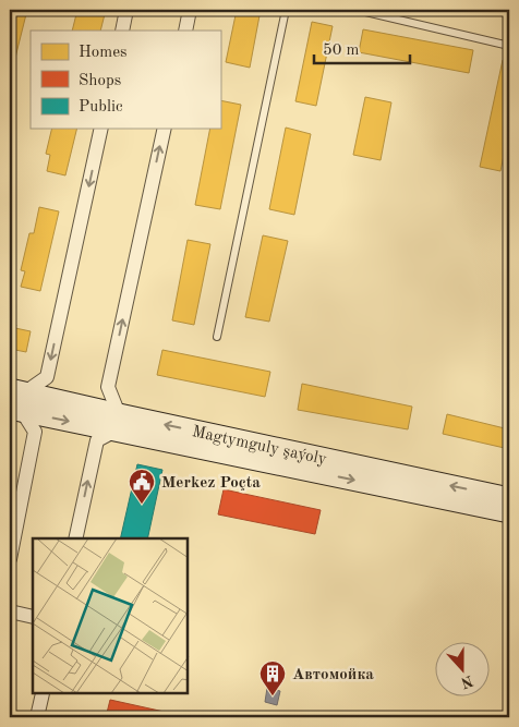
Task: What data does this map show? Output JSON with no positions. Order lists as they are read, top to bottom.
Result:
{
  "streets": {
    "street": ["Magtymguly şaýoly"]
  },
  "places": {
    "public building": ["Merkez Poçta"],
    "building": ["Автомойка"]
  },
  "legend": ["Homes", "Shops", "Public"],
  "scale_bar": "50 m",
  "north": "bottom"
}
